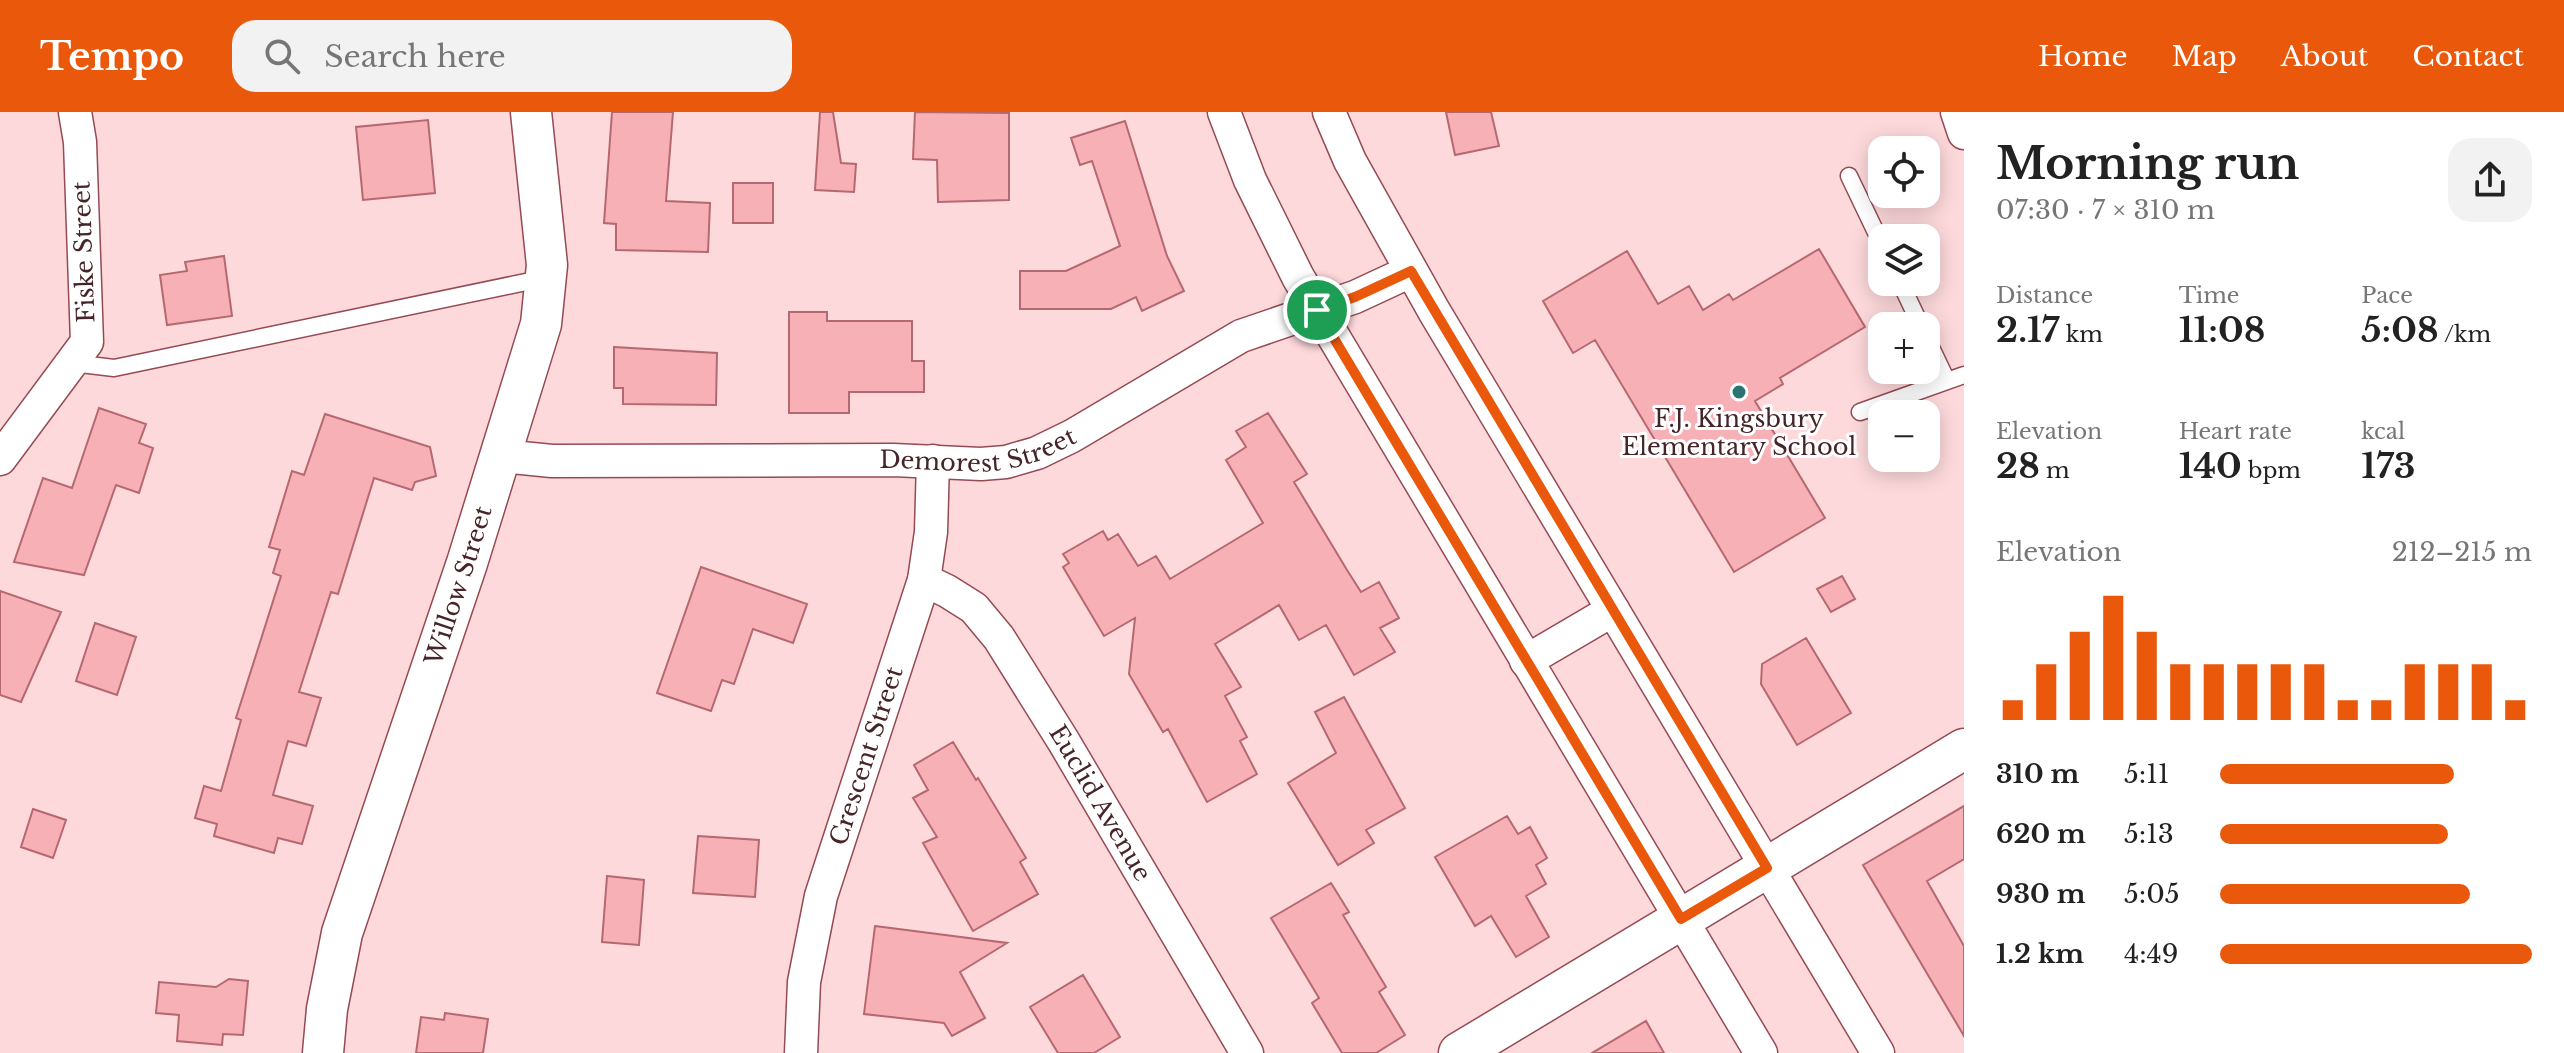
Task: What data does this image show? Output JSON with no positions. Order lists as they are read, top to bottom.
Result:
{
  "streets": {
    "street": [
      "Fiske Street",
      "Demorest Street",
      "Willow Street",
      "Crescent Street",
      "Euclid Avenue"
    ]
  },
  "crossings": [
    ["Demorest Street", "Willow Street"],
    ["Demorest Street", "Crescent Street"],
    ["Crescent Street", "Euclid Avenue"]
  ],
  "places": ["F.J. Kingsbury Elementary School"],
  "page": {
    "header": "Tempo",
    "search": "Search here",
    "nav": [
      "Home",
      "Map",
      "About",
      "Contact"
    ],
    "heading": ["Morning run", "07:30 · 7 × 310 m"],
    "map_buttons": ["+", "−"],
    "stats": [
      ["Distance", "2.17 km"],
      ["Time", "11:08"],
      ["Pace", "5:08 /km"],
      ["Elevation", "28 m"],
      ["Heart rate", "140 bpm"],
      ["kcal", "173"]
    ],
    "chart": ["Elevation", "212–215 m"],
    "list": [
      {
        "name": "310 m",
        "note": "5:11"
      },
      {
        "name": "620 m",
        "note": "5:13"
      },
      {
        "name": "930 m",
        "note": "5:05"
      },
      {
        "name": "1.2 km",
        "note": "4:49"
      }
    ]
  }
}
